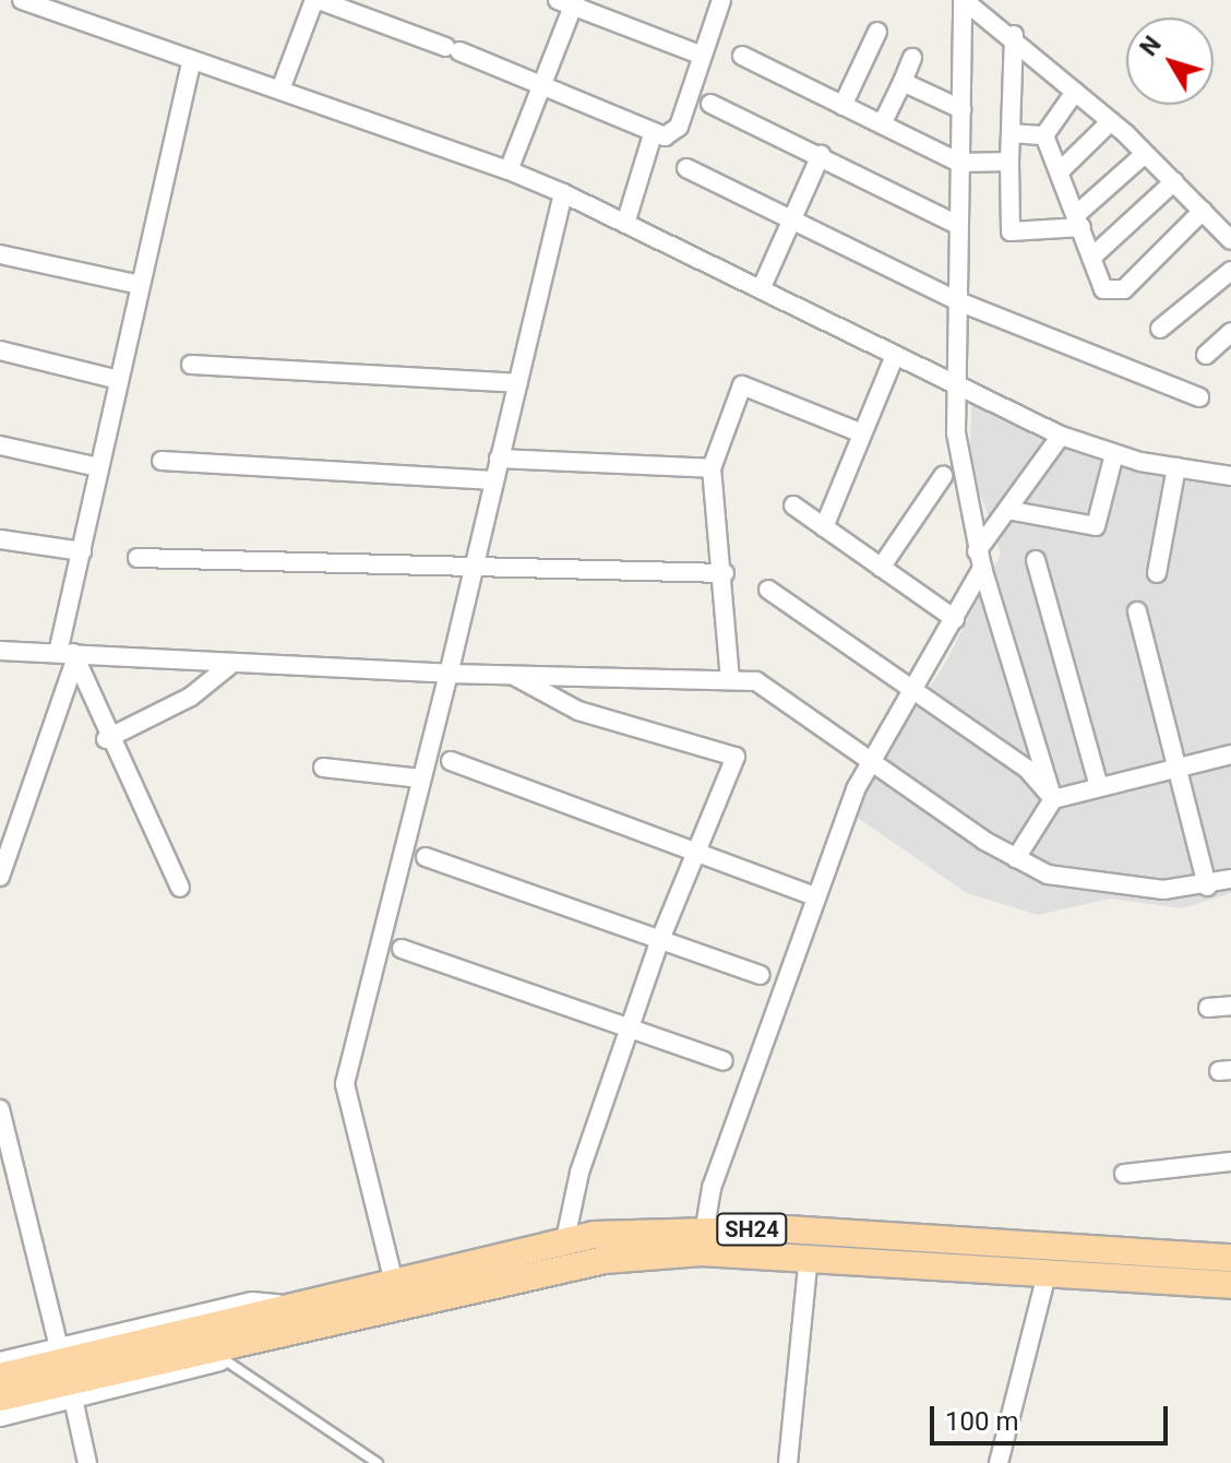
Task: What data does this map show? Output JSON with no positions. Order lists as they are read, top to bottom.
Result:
{
  "streets": {
    "main road": ["SH24"]
  },
  "scale_bar": "100 m",
  "north": "top left"
}
